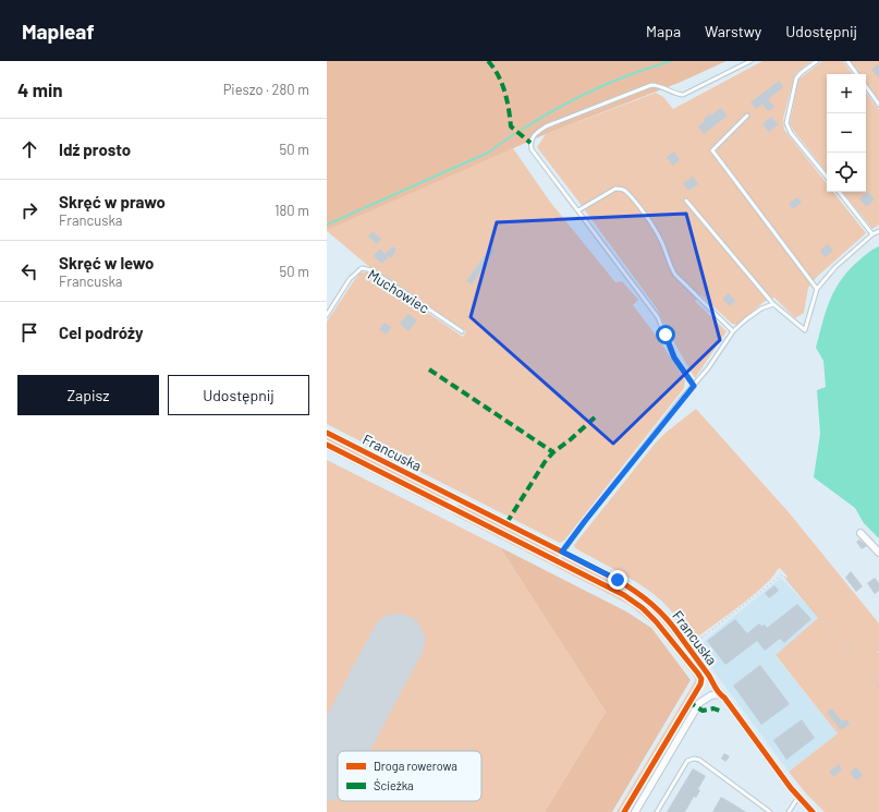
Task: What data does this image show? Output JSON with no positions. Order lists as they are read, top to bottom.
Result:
{
  "streets": {
    "street": ["Francuska"],
    "lane": ["Muchowiec"]
  },
  "legend": ["Droga rowerowa", "Ścieżka"],
  "page": {
    "header": "Mapleaf",
    "nav": ["Mapa", "Warstwy", "Udostępnij"],
    "heading": ["4 min", "Pieszo · 280 m"],
    "map_buttons": ["+", "−"],
    "list": [
      ["Idź prosto", "50 m"],
      ["Skręć w prawo", "Francuska", "180 m"],
      ["Skręć w lewo", "Francuska", "50 m"],
      "Cel podróży"
    ],
    "buttons": ["Zapisz", "Udostępnij"]
  }
}
